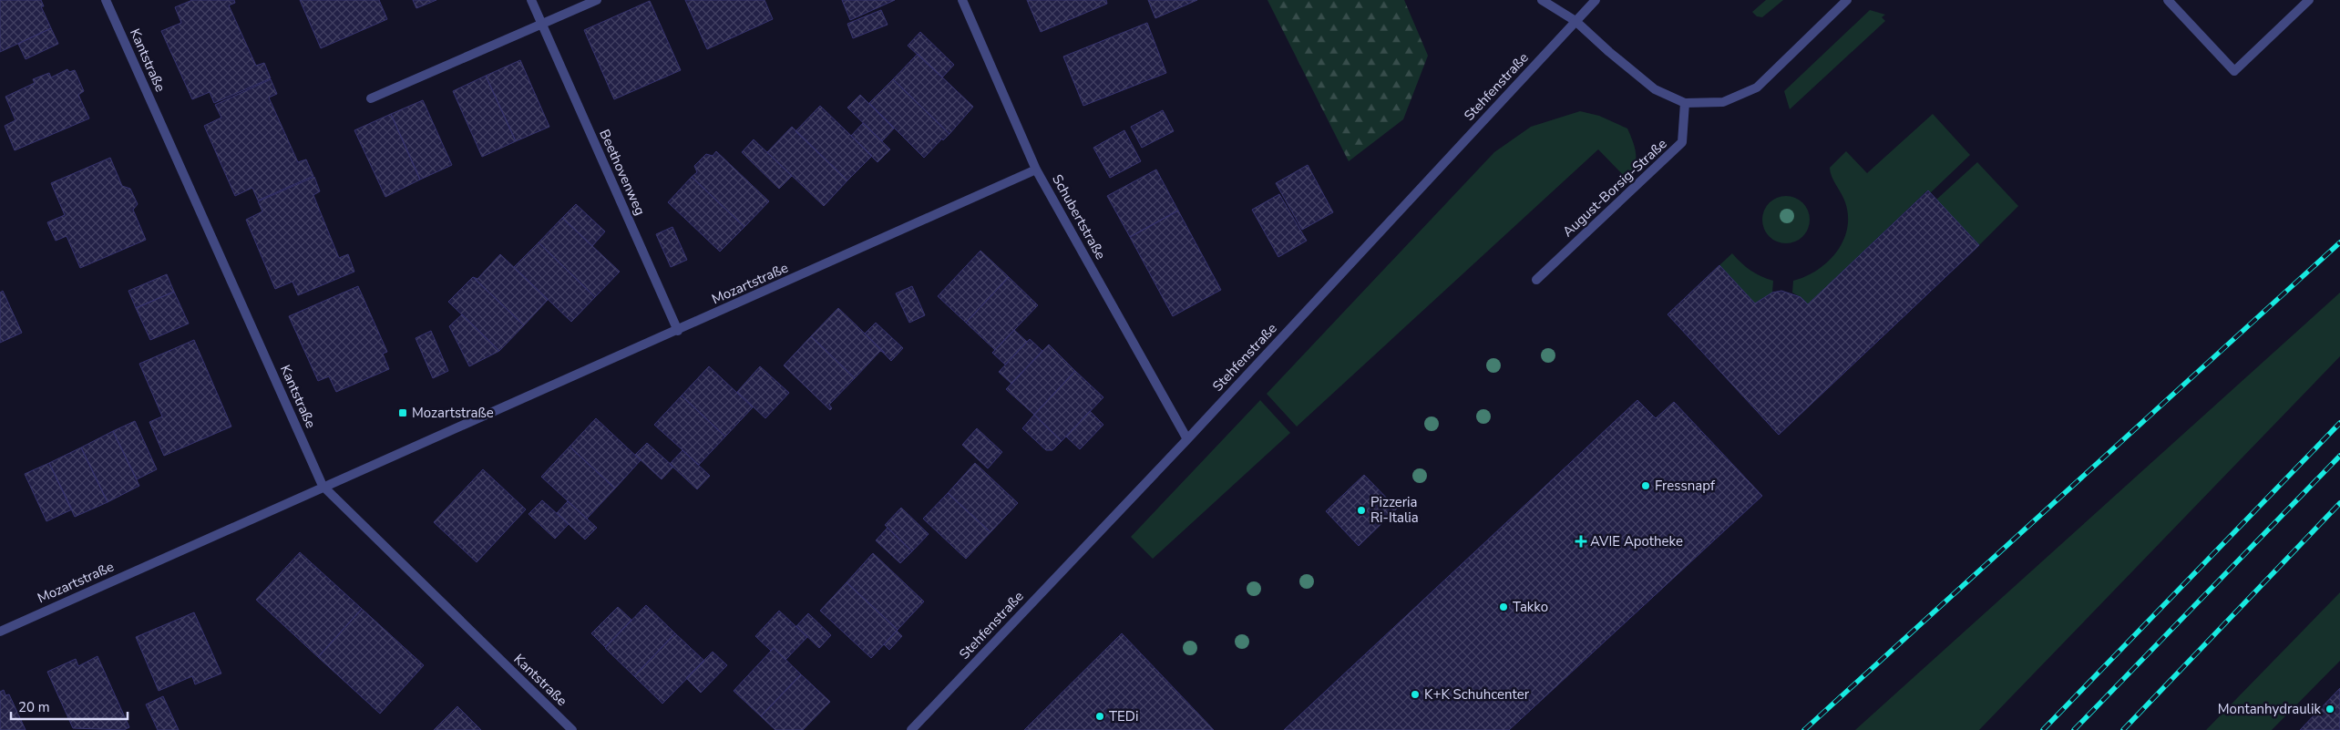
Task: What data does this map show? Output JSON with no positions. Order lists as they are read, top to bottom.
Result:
{
  "streets": {
    "street": [
      "Kantstraße",
      "Stehfenstraße",
      "Beethovenweg",
      "August-Borsig-Straße",
      "Schubertstraße",
      "Mozartstraße"
    ]
  },
  "crossings": [
    ["Kantstraße", "Mozartstraße"],
    ["Stehfenstraße", "Schubertstraße"],
    ["Beethovenweg", "Mozartstraße"],
    ["Schubertstraße", "Mozartstraße"]
  ],
  "places": {
    "transit": ["Mozartstraße"],
    "other": [
      "Fressnapf",
      "Pizzeria Ri-Italia",
      "Takko",
      "K+K Schuhcenter",
      "Montanhydraulik",
      "TEDi"
    ],
    "health": ["AVIE Apotheke"]
  },
  "scale_bar": "20 m"
}
